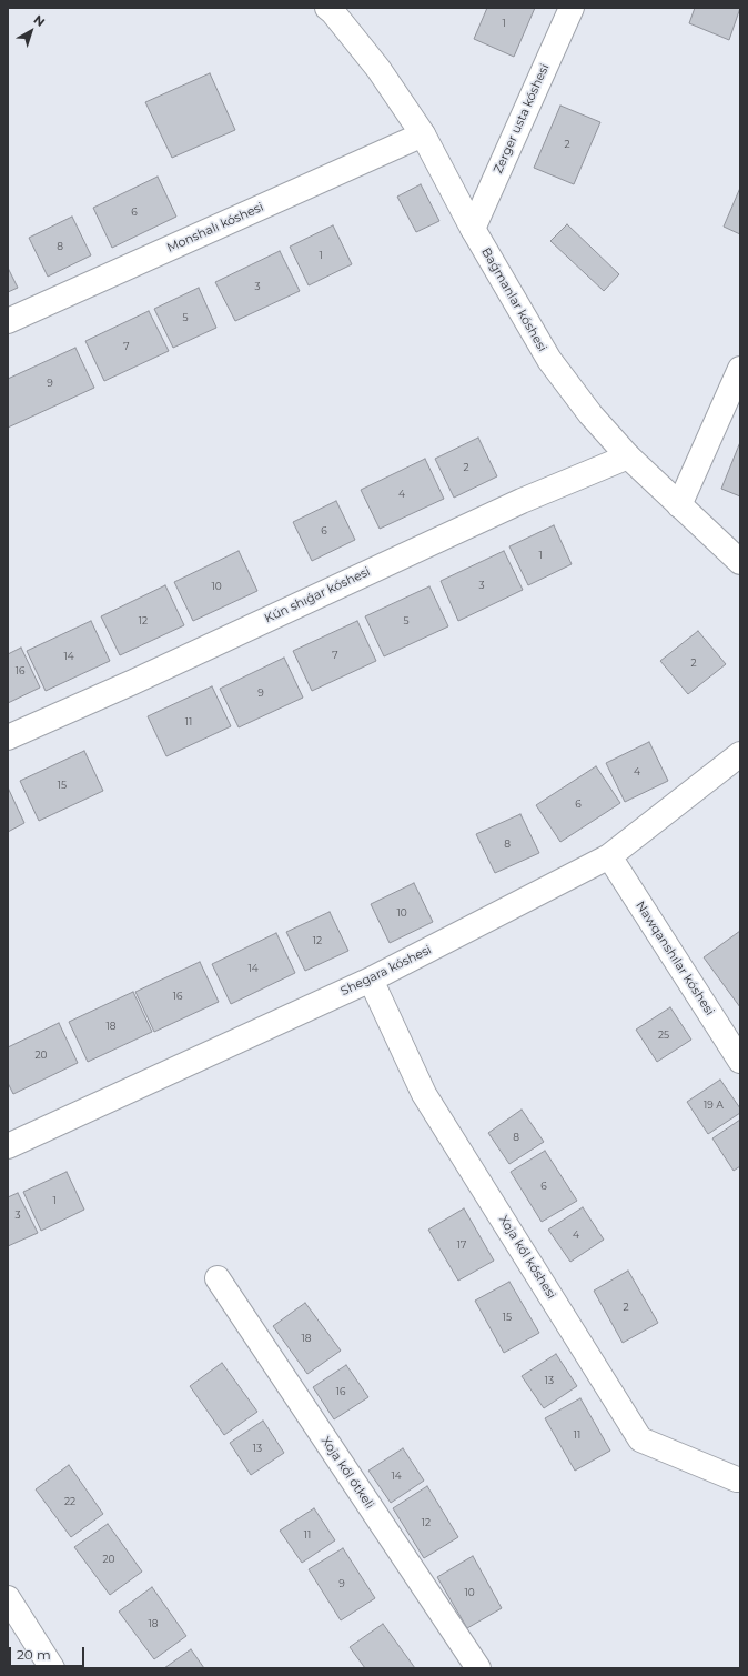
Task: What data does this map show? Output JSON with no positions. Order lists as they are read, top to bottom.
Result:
{
  "streets": {
    "street": [
      "Zerger usta kóshesi",
      "Monshalı kóshesi",
      "Baǵmanlar kóshesi",
      "Kún shıǵar kóshesi",
      "Nawqanshılar kóshesi",
      "Shegara kóshesi",
      "Xoja kól kóshesi",
      "Xoja kól ótkeli"
    ]
  },
  "crossings": [
    ["Zerger usta kóshesi", "Baǵmanlar kóshesi"],
    ["Monshalı kóshesi", "Baǵmanlar kóshesi"],
    ["Baǵmanlar kóshesi", "Kún shıǵar kóshesi"],
    ["Nawqanshılar kóshesi", "Shegara kóshesi"],
    ["Shegara kóshesi", "Xoja kól kóshesi"]
  ],
  "house_numbers": [
    "1",
    "2",
    "6",
    "8",
    "1",
    "3",
    "5",
    "7",
    "9",
    "2",
    "4",
    "6",
    "1",
    "3",
    "10",
    "12",
    "5",
    "7",
    "14",
    "2",
    "16",
    "9",
    "11",
    "4",
    "15",
    "6",
    "8",
    "10",
    "12",
    "14",
    "16",
    "18",
    "25",
    "20",
    "19 А",
    "8",
    "6",
    "1",
    "3",
    "4",
    "17",
    "2",
    "15",
    "18",
    "13",
    "16",
    "11",
    "13",
    "14",
    "22",
    "12",
    "11",
    "20",
    "9",
    "10",
    "18"
  ],
  "scale_bar": "20 m",
  "north": "top right"
}
